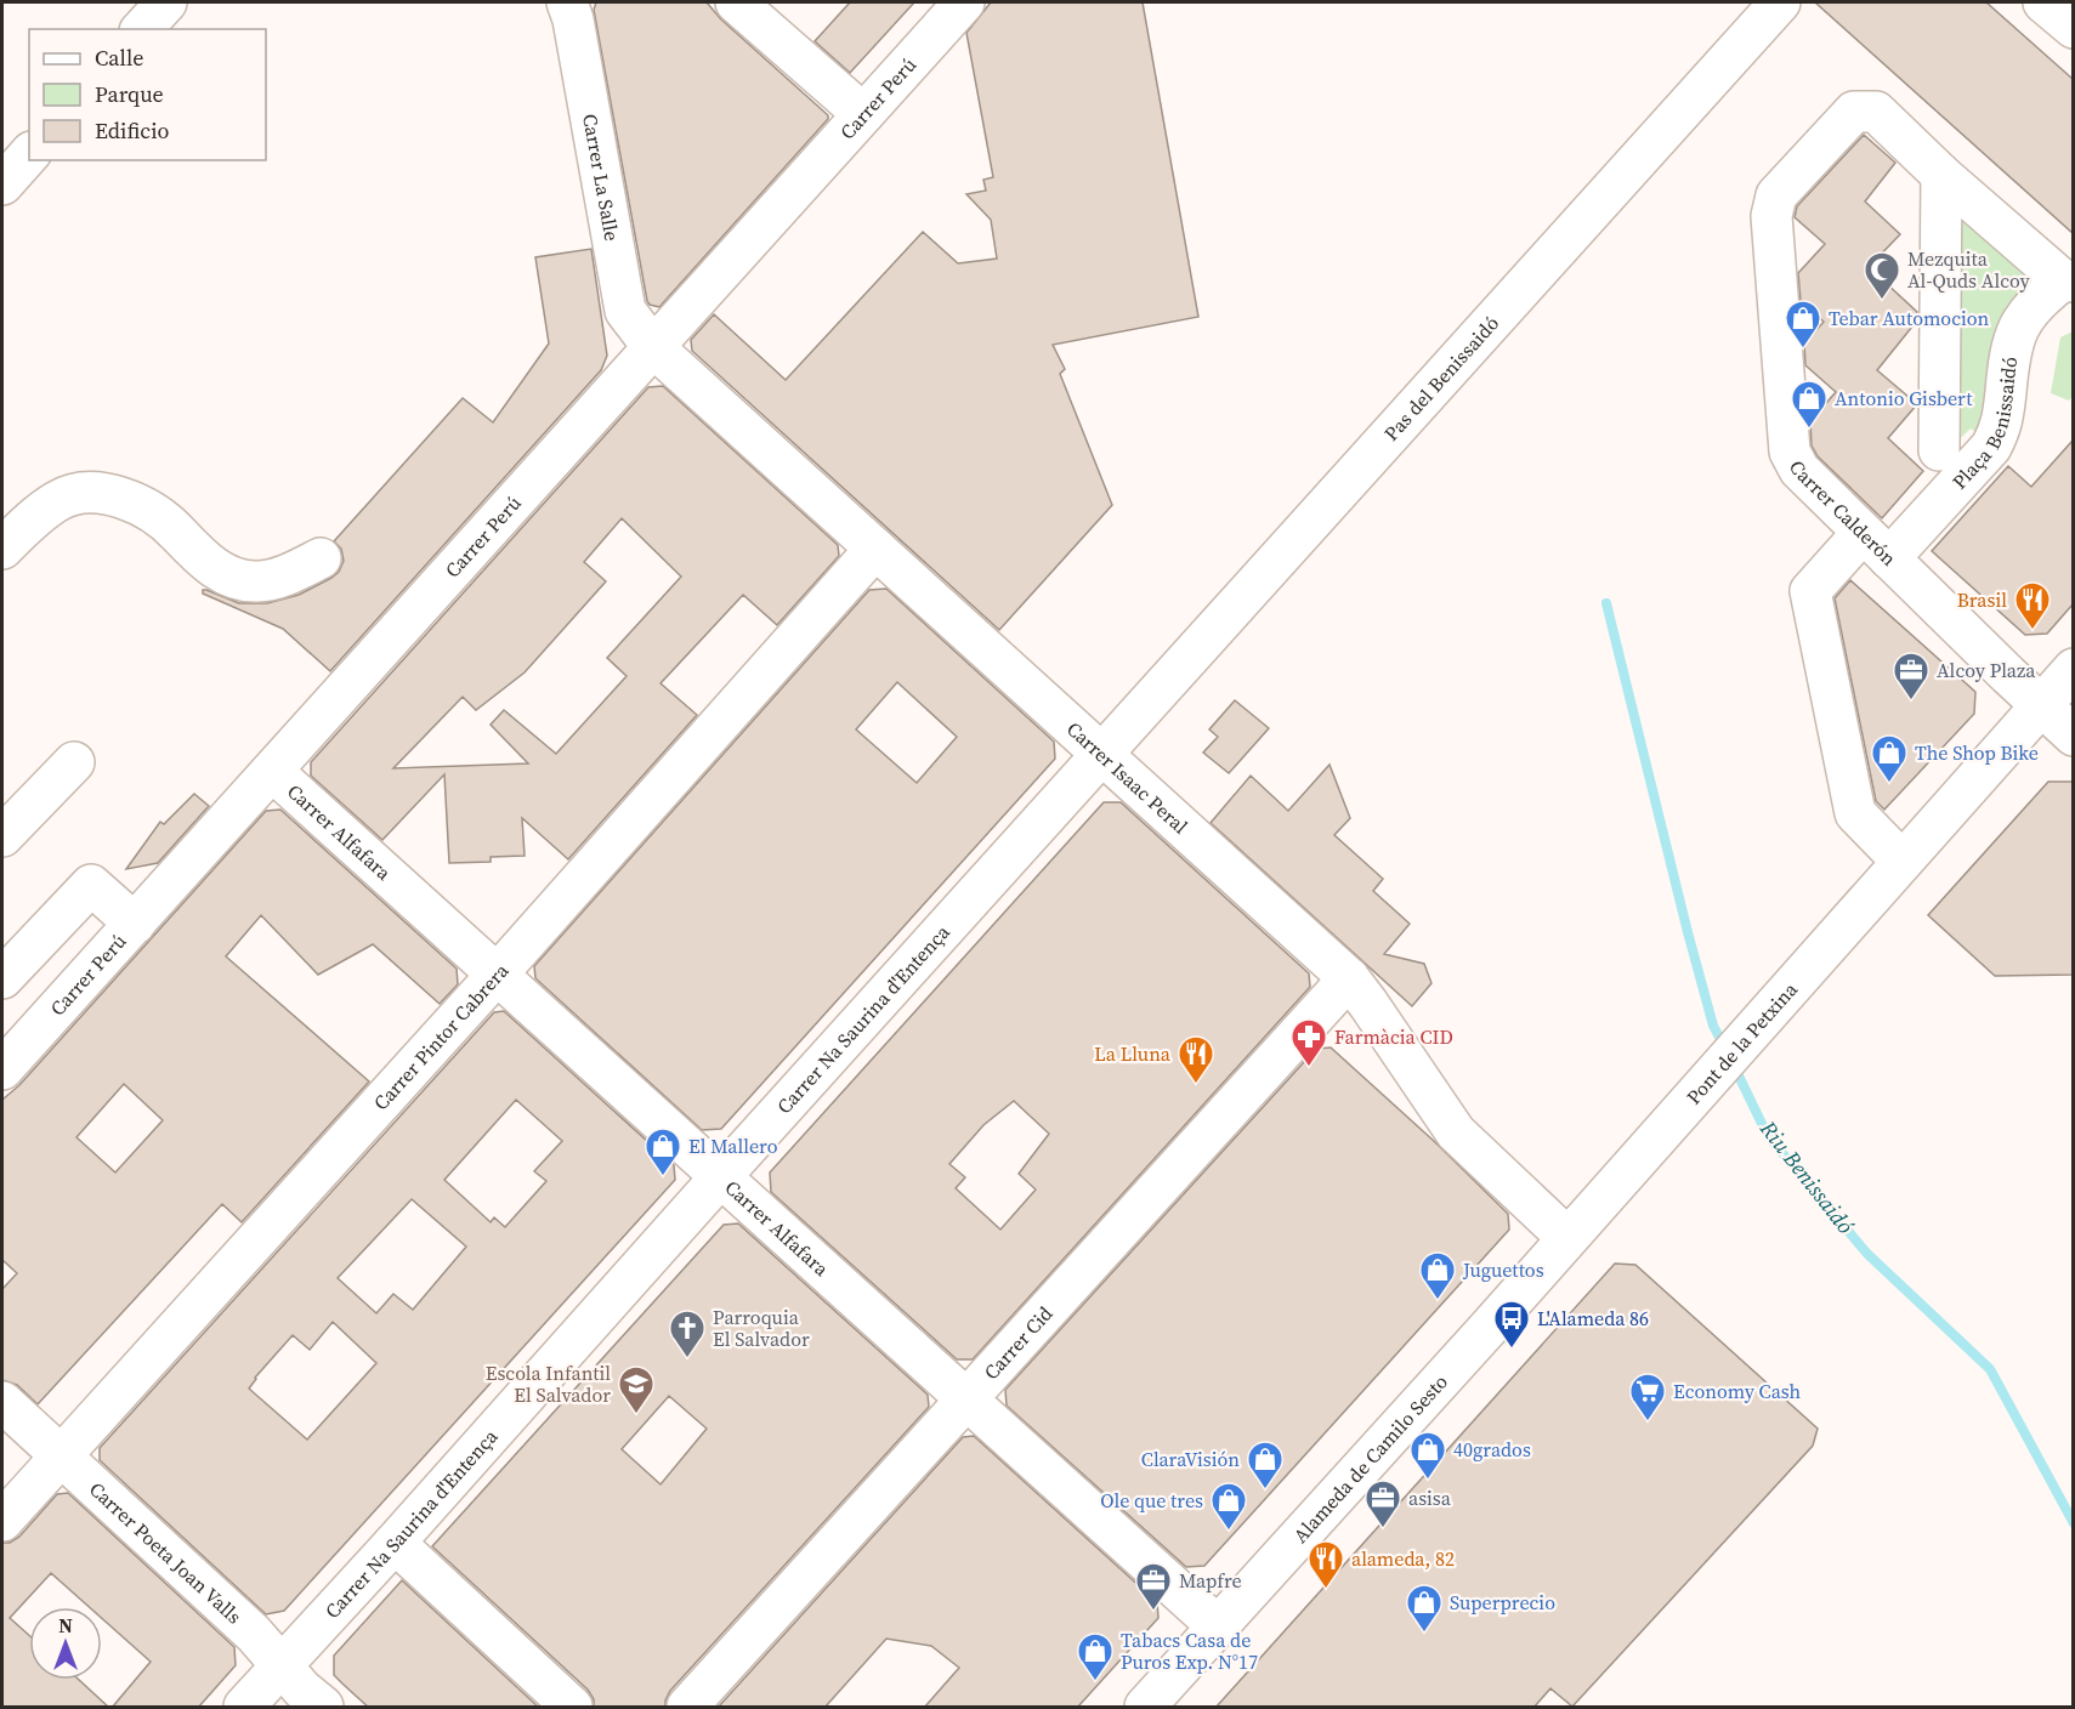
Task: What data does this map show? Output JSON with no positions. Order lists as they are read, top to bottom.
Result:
{
  "streets": {
    "street": [
      "Carrer Perú",
      "Carrer La Salle",
      "Pas del Benissaidó",
      "Plaça Benissaidó",
      "Carrer Calderón",
      "Carrer Isaac Peral",
      "Carrer Alfafara",
      "Carrer Na Saurina d'Entença",
      "Carrer Pintor Cabrera",
      "Pont de la Petxina",
      "Carrer Cid",
      "Alameda de Camilo Sesto",
      "Carrer Poeta Joan Valls"
    ]
  },
  "crossings": [
    ["Carrer Perú", "Carrer La Salle"],
    ["Carrer Perú", "Carrer Isaac Peral"],
    ["Carrer Perú", "Carrer Alfafara"],
    ["Carrer La Salle", "Carrer Isaac Peral"],
    ["Pas del Benissaidó", "Carrer Isaac Peral"],
    ["Pas del Benissaidó", "Carrer Na Saurina d'Entença"],
    ["Plaça Benissaidó", "Carrer Calderón"],
    ["Plaça Benissaidó", "Pont de la Petxina"],
    ["Carrer Calderón", "Pont de la Petxina"],
    ["Carrer Isaac Peral", "Carrer Na Saurina d'Entença"],
    ["Carrer Isaac Peral", "Carrer Pintor Cabrera"],
    ["Carrer Isaac Peral", "Carrer Cid"],
    ["Carrer Isaac Peral", "Alameda de Camilo Sesto"],
    ["Carrer Alfafara", "Carrer Na Saurina d'Entença"],
    ["Carrer Alfafara", "Carrer Pintor Cabrera"],
    ["Carrer Alfafara", "Carrer Cid"],
    ["Carrer Alfafara", "Alameda de Camilo Sesto"],
    ["Carrer Na Saurina d'Entença", "Carrer Poeta Joan Valls"],
    ["Carrer Pintor Cabrera", "Carrer Poeta Joan Valls"],
    ["Pont de la Petxina", "Alameda de Camilo Sesto"]
  ],
  "water": ["Riu Benissaidó"],
  "places": {
    "mosque": ["Mezquita Al-Quds Alcoy"],
    "shop": [
      "Tebar Automocion",
      "Antonio Gisbert",
      "The Shop Bike",
      "El Mallero",
      "Juguettos",
      "40grados",
      "ClaraVisión",
      "Ole que tres",
      "Superprecio",
      "Tabacs Casa de Puros Exp. N°17"
    ],
    "restaurant": ["Brasil", "La Lluna", "alameda, 82"],
    "office": ["Alcoy Plaza", "asisa", "Mapfre"],
    "pharmacy": ["Farmàcia CID"],
    "bus stop": ["L'Alameda 86"],
    "church": ["Parroquia El Salvador"],
    "school or university": ["Escola Infantil El Salvador"],
    "supermarket": ["Economy Cash"]
  },
  "legend": ["Calle", "Parque", "Edificio"],
  "north": "top"
}
